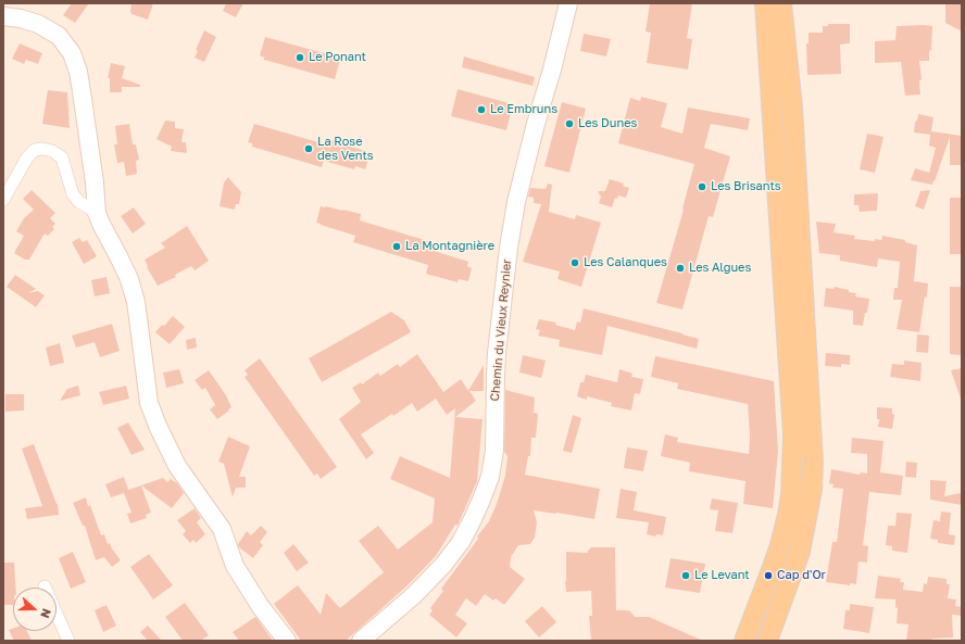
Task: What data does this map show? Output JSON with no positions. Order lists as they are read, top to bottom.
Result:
{
  "streets": {
    "street": ["Chemin du Vieux Reynier"]
  },
  "places": [
    "Le Ponant",
    "Le Embruns",
    "Les Dunes",
    "La Rose des Vents",
    "Les Brisants",
    "La Montagnière",
    "Les Calanques",
    "Les Algues",
    "Le Levant",
    "Cap d'Or"
  ],
  "north": "right"
}
